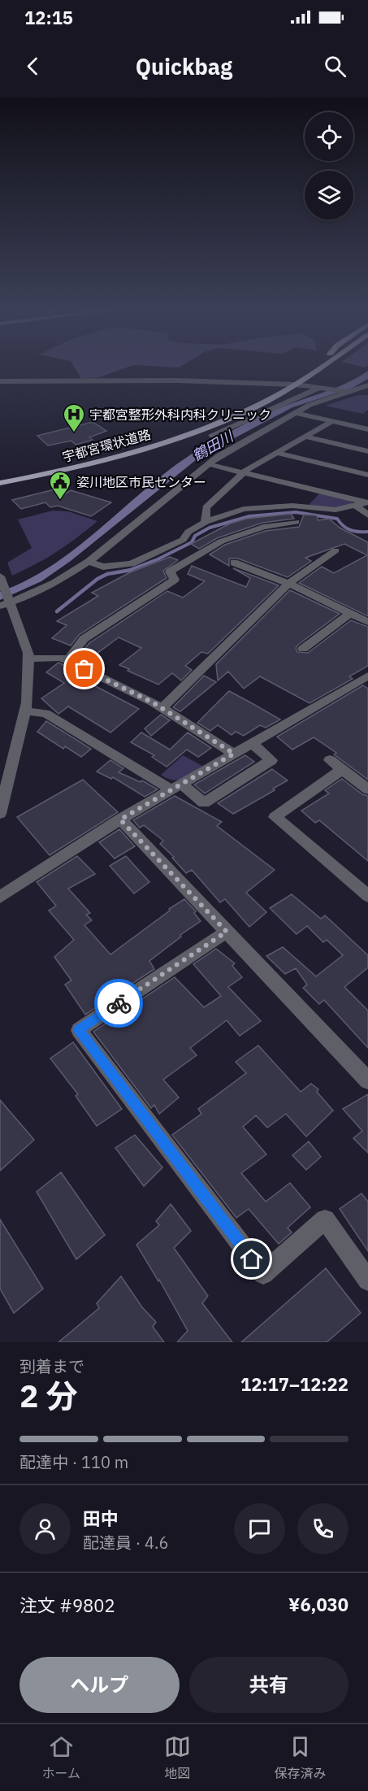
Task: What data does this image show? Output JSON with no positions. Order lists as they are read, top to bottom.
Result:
{
  "streets": {
    "main road": ["宇都宮環状道路"]
  },
  "water": ["鶴田川"],
  "places": {
    "hospital": ["宇都宮整形外科内科クリニック"],
    "public building": ["姿川地区市民センター"]
  },
  "page": {
    "status": "12:15",
    "header": "Quickbag",
    "heading": ["2 分", "到着まで", "12:17–12:22"],
    "panel": [
      "田中",
      "配達員 · 4.6",
      "注文 #9802",
      "¥6,030"
    ],
    "bar": "配達中 · 110 m",
    "buttons": ["ヘルプ", "共有"],
    "tabs": ["ホーム", "地図", "保存済み"]
  }
}
